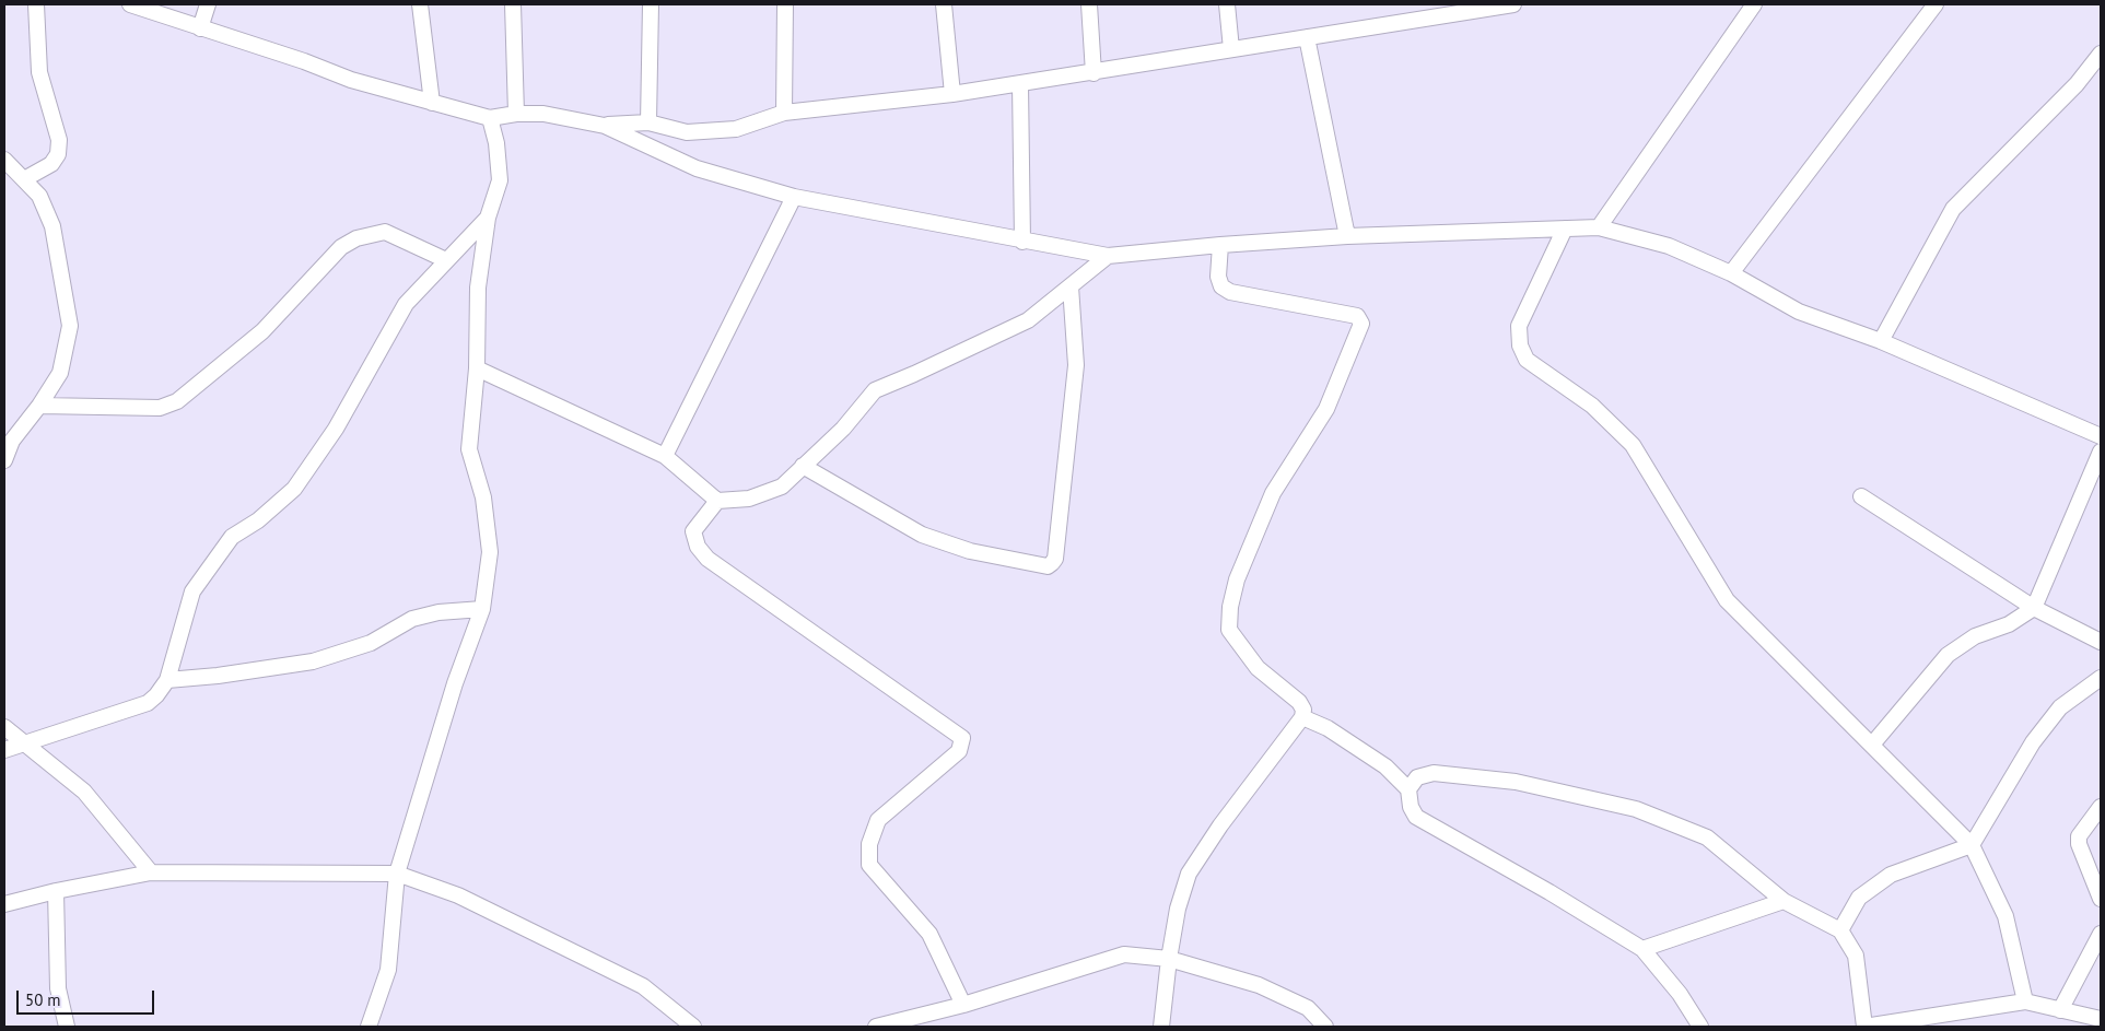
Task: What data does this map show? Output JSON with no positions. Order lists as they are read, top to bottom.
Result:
{
  "scale_bar": "50 m"
}
